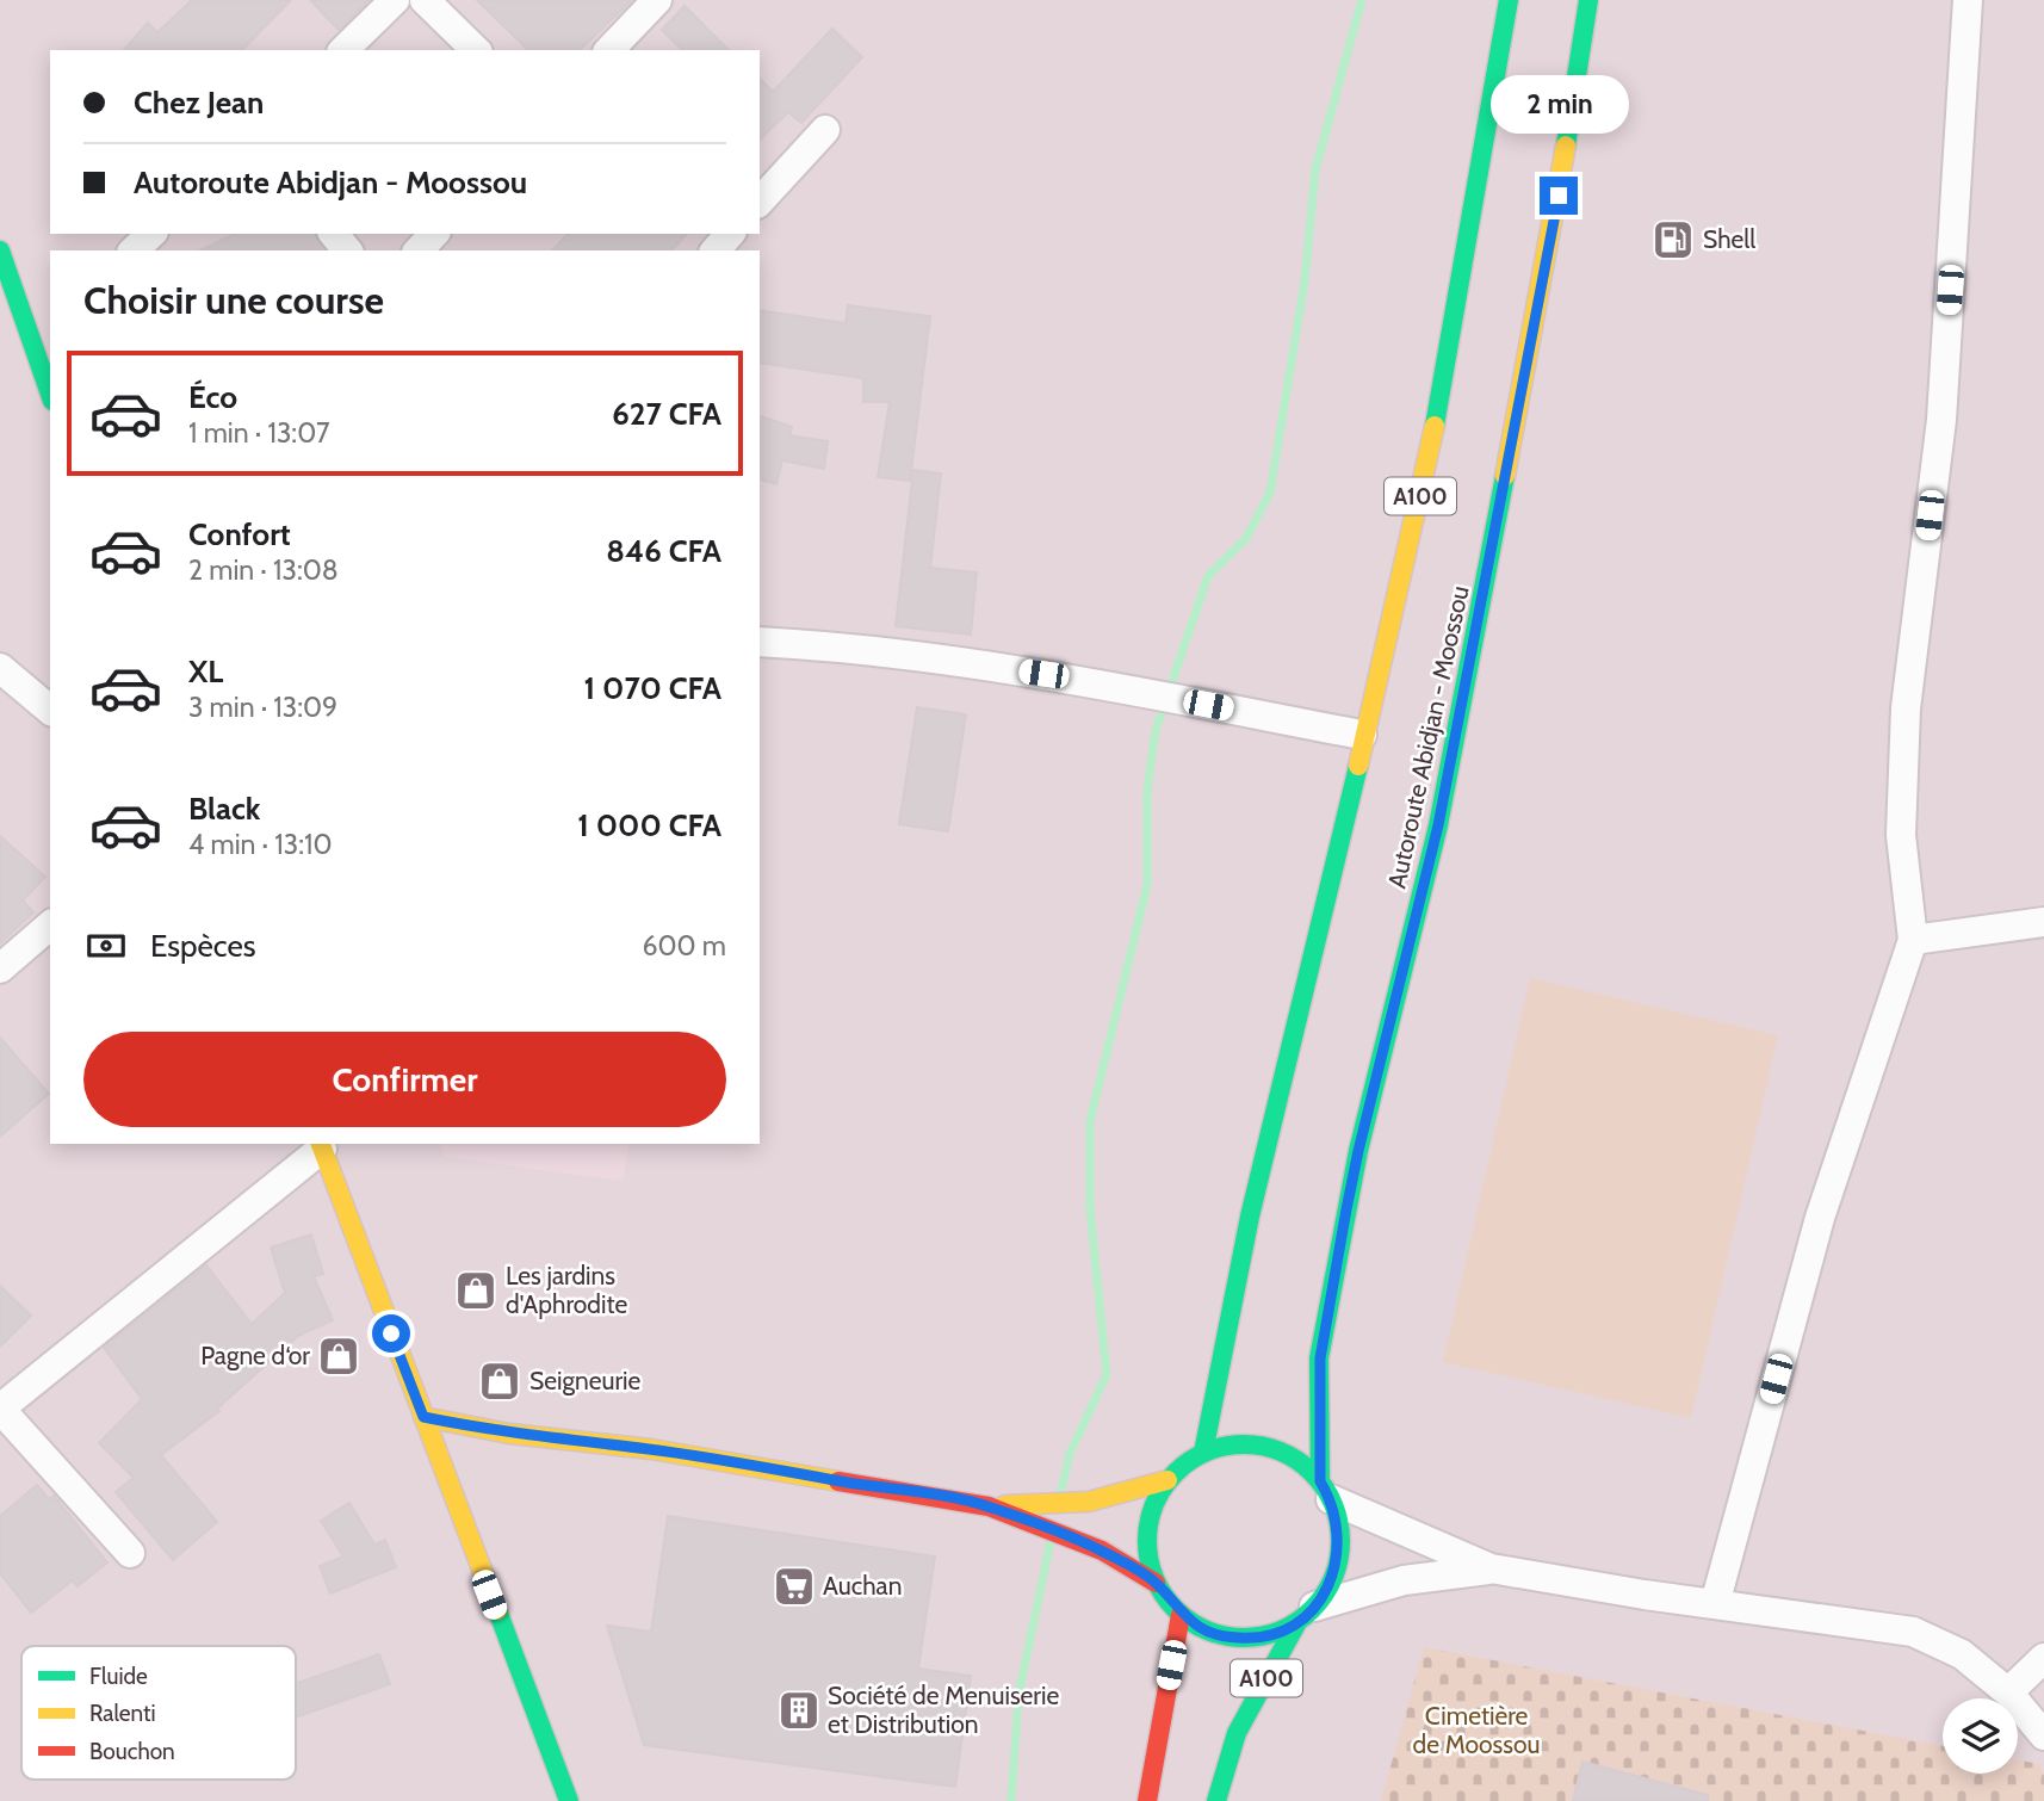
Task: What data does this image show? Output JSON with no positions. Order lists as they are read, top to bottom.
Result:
{
  "streets": {
    "main road": ["A100", "Autoroute Abidjan - Moossou"]
  },
  "crossings": [
    ["A100", "Autoroute Abidjan - Moossou"]
  ],
  "parks": ["Cimetière de Moossou"],
  "places": {
    "fuel station": ["Shell"],
    "shop": ["Les jardins d'Aphrodite", "Pagne d‘or", "Seigneurie"],
    "supermarket": ["Auchan"],
    "building": ["Société de Menuiserie et Distribution"]
  },
  "legend": ["Fluide", "Ralenti", "Bouchon"],
  "page": {
    "banner": ["Chez Jean", "Autoroute Abidjan - Moossou"],
    "bubble": "2 min",
    "heading": "Choisir une course",
    "list": [
      {
        "name": "Éco",
        "note": "1 min · 13:07",
        "value": "627 CFA"
      },
      {
        "name": "Confort",
        "note": "2 min · 13:08",
        "value": "846 CFA"
      },
      {
        "name": "XL",
        "note": "3 min · 13:09",
        "value": "1 070 CFA"
      },
      {
        "name": "Black",
        "note": "4 min · 13:10",
        "value": "1 000 CFA"
      }
    ],
    "pay": ["Espèces", "600 m"],
    "buttons": "Confirmer"
  }
}
